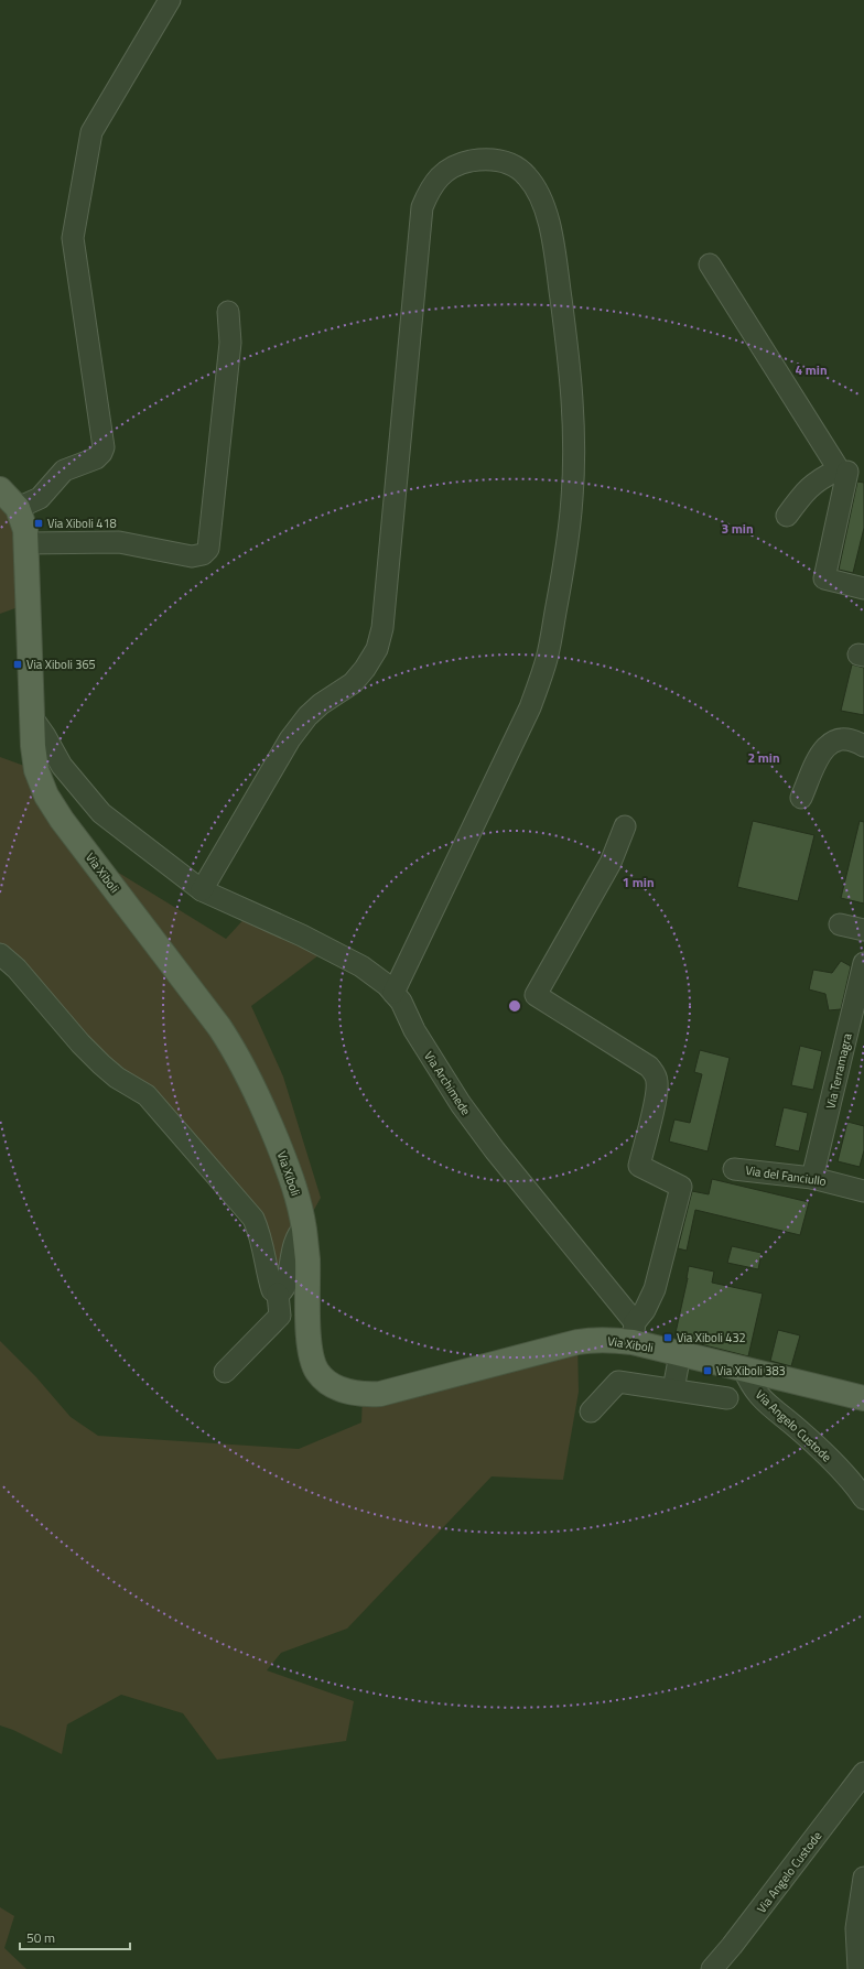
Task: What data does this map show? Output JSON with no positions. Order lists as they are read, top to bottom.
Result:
{
  "streets": {
    "main road": ["Via Xiboli"],
    "street": [
      "Via Terramagra",
      "Via Archimede",
      "Via del Fanciullo",
      "Via Angelo Custode"
    ]
  },
  "crossings": [
    ["Via Xiboli", "Via Archimede"],
    ["Via Xiboli", "Via Angelo Custode"],
    ["Via Terramagra", "Via del Fanciullo"]
  ],
  "places": {
    "transit": [
      "Via Xiboli 418",
      "Via Xiboli 365",
      "Via Xiboli 432",
      "Via Xiboli 383"
    ]
  },
  "scale_bar": "50 m",
  "rings": [
    "4 min",
    "3 min",
    "2 min",
    "1 min"
  ]
}
